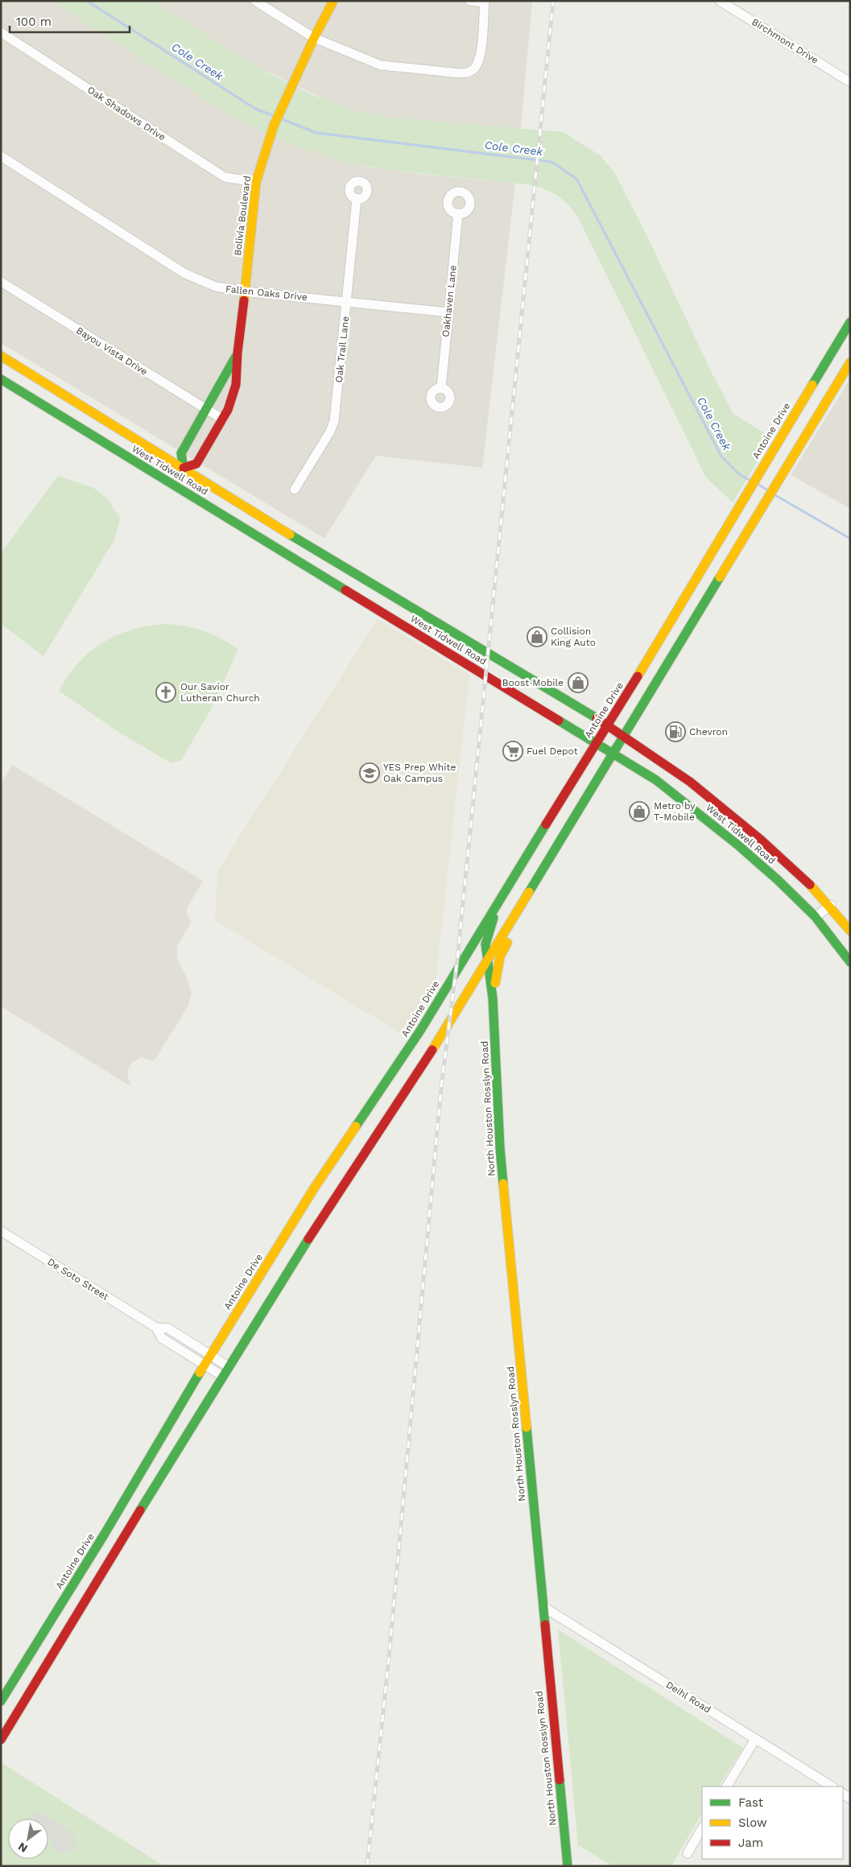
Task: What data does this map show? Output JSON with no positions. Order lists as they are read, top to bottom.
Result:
{
  "streets": {
    "main road": [
      "Bolivia Boulevard",
      "Antoine Drive",
      "West Tidwell Road",
      "North Houston Rosslyn Road"
    ],
    "street": [
      "Birchmont Drive",
      "Oak Shadows Drive",
      "Fallen Oaks Drive",
      "Oakhaven Lane",
      "Oak Trail Lane",
      "Bayou Vista Drive",
      "De Soto Street",
      "Deihl Road"
    ]
  },
  "crossings": [
    ["Oak Shadows Drive", "Bolivia Boulevard"],
    ["Bolivia Boulevard", "Fallen Oaks Drive"],
    ["Bolivia Boulevard", "Bayou Vista Drive"],
    ["Bolivia Boulevard", "West Tidwell Road"],
    ["Fallen Oaks Drive", "Oakhaven Lane"],
    ["Fallen Oaks Drive", "Oak Trail Lane"],
    ["Antoine Drive", "West Tidwell Road"],
    ["Antoine Drive", "North Houston Rosslyn Road"],
    ["Antoine Drive", "De Soto Street"],
    ["North Houston Rosslyn Road", "Deihl Road"]
  ],
  "water": ["Cole Creek"],
  "places": {
    "shop": ["Collision King Auto", "Boost Mobile", "Metro by T-Mobile"],
    "church": ["Our Savior Lutheran Church"],
    "fuel station": ["Chevron"],
    "supermarket": ["Fuel Depot"],
    "school or university": ["YES Prep White Oak Campus"]
  },
  "legend": ["Fast", "Slow", "Jam"],
  "scale_bar": "100 m",
  "north": "bottom left"
}
